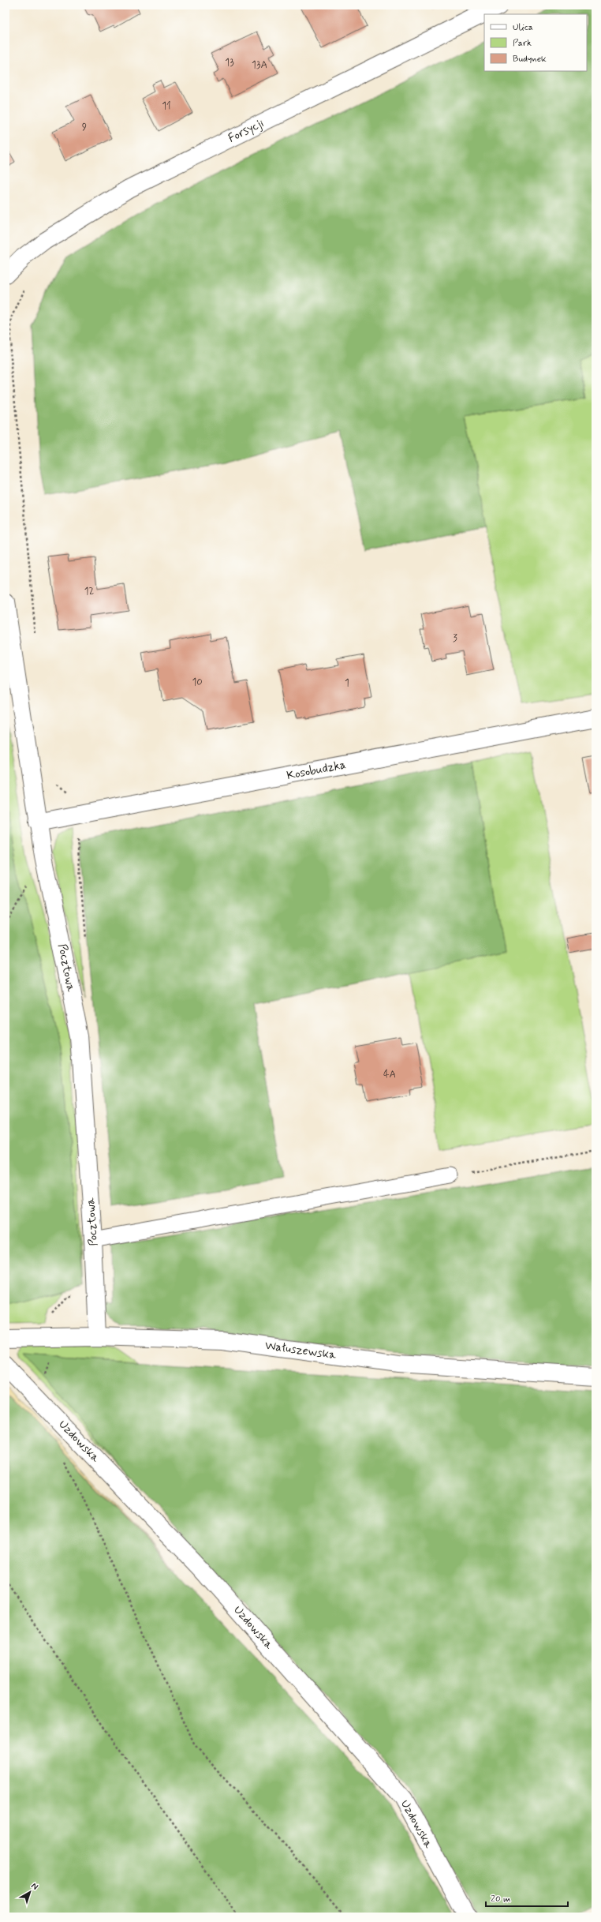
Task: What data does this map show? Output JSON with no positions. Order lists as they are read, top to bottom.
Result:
{
  "streets": {
    "street": [
      "Forsycji",
      "Kosobudzka",
      "Pocztowa",
      "Wałuszewska",
      "Uzdowska"
    ]
  },
  "crossings": [
    ["Kosobudzka", "Pocztowa"],
    ["Pocztowa", "Wałuszewska"]
  ],
  "house_numbers": [
    "13",
    "13A",
    "11",
    "9",
    "12",
    "3",
    "10",
    "1",
    "4A"
  ],
  "legend": ["Ulica", "Park", "Budynek"],
  "scale_bar": "20 m",
  "north": "top right"
}
